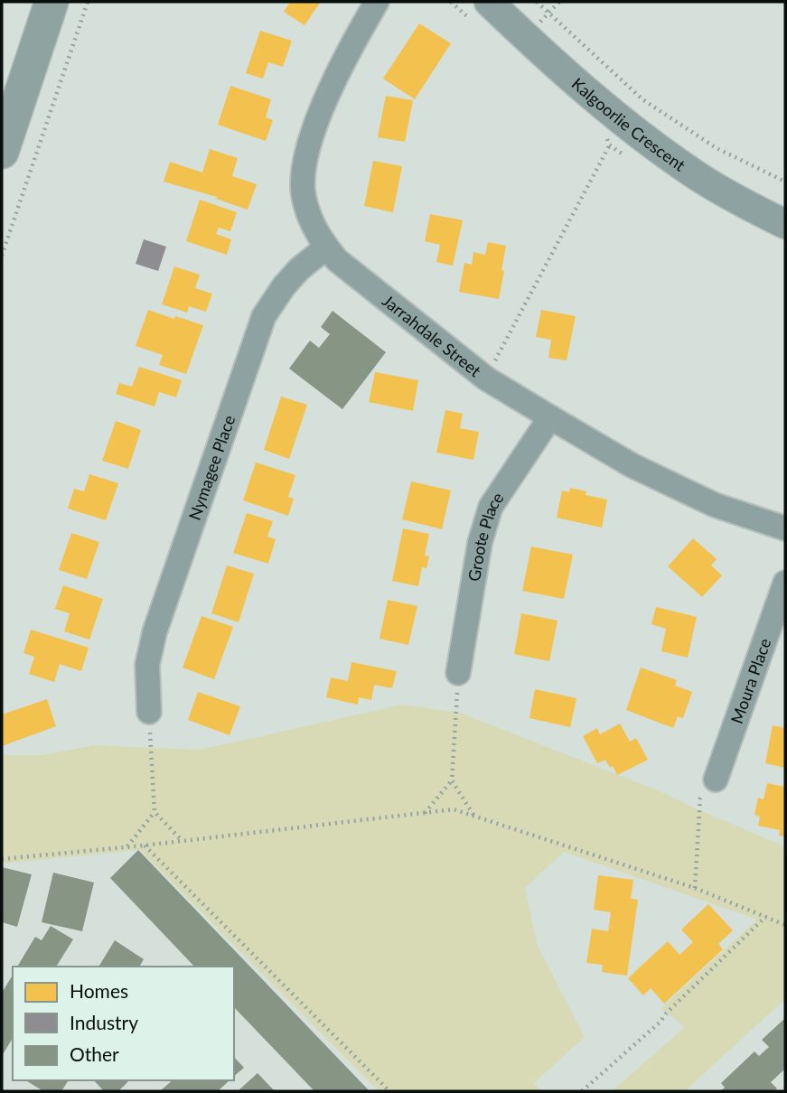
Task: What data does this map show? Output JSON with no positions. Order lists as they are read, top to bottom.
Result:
{
  "streets": {
    "street": [
      "Kalgoorlie Crescent",
      "Jarrahdale Street",
      "Nymagee Place",
      "Groote Place",
      "Moura Place"
    ]
  },
  "crossings": [
    ["Jarrahdale Street", "Nymagee Place"],
    ["Jarrahdale Street", "Groote Place"]
  ],
  "legend": ["Homes", "Industry", "Other"]
}
